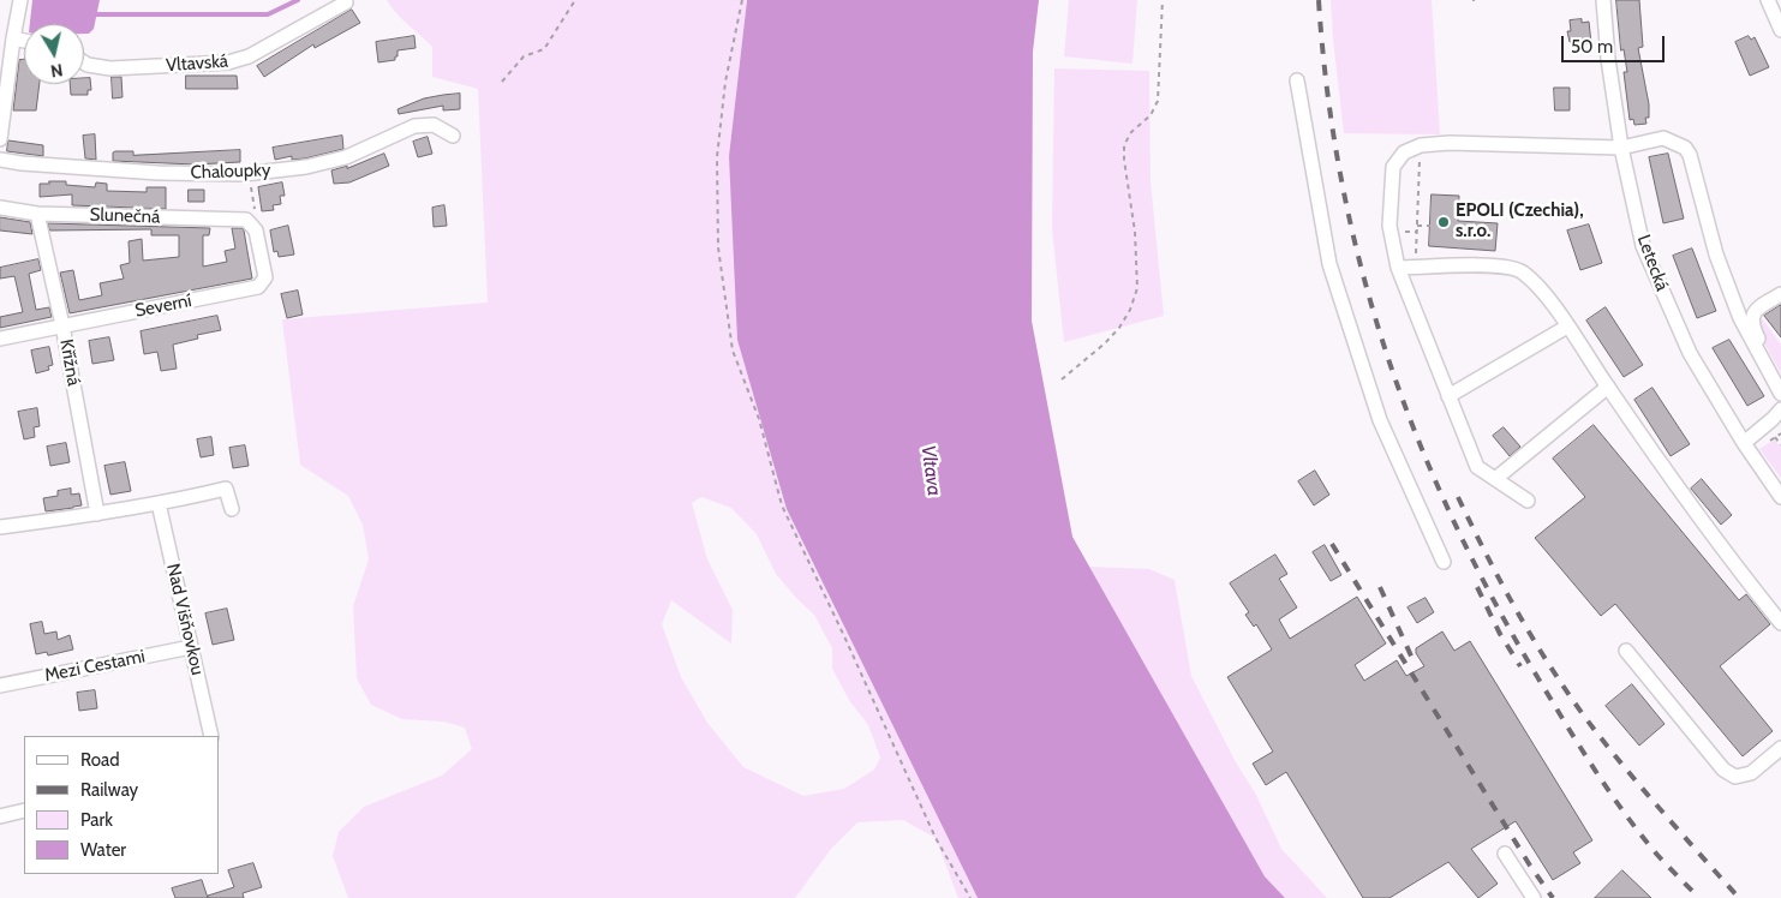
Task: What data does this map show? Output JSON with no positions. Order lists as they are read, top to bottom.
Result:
{
  "streets": {
    "street": [
      "Vltavská",
      "Chaloupky",
      "Slunečná",
      "Letecká",
      "Severní",
      "Křížná",
      "Nad Višňovkou",
      "Mezi Cestami"
    ]
  },
  "crossings": [
    ["Slunečná", "Severní"],
    ["Slunečná", "Křížná"],
    ["Severní", "Křížná"],
    ["Nad Višňovkou", "Mezi Cestami"]
  ],
  "water": ["Vltava"],
  "places": ["EPOLI (Czechia), s.r.o."],
  "legend": [
    "Road",
    "Railway",
    "Park",
    "Water"
  ],
  "scale_bar": "50 m",
  "north": "bottom"
}
